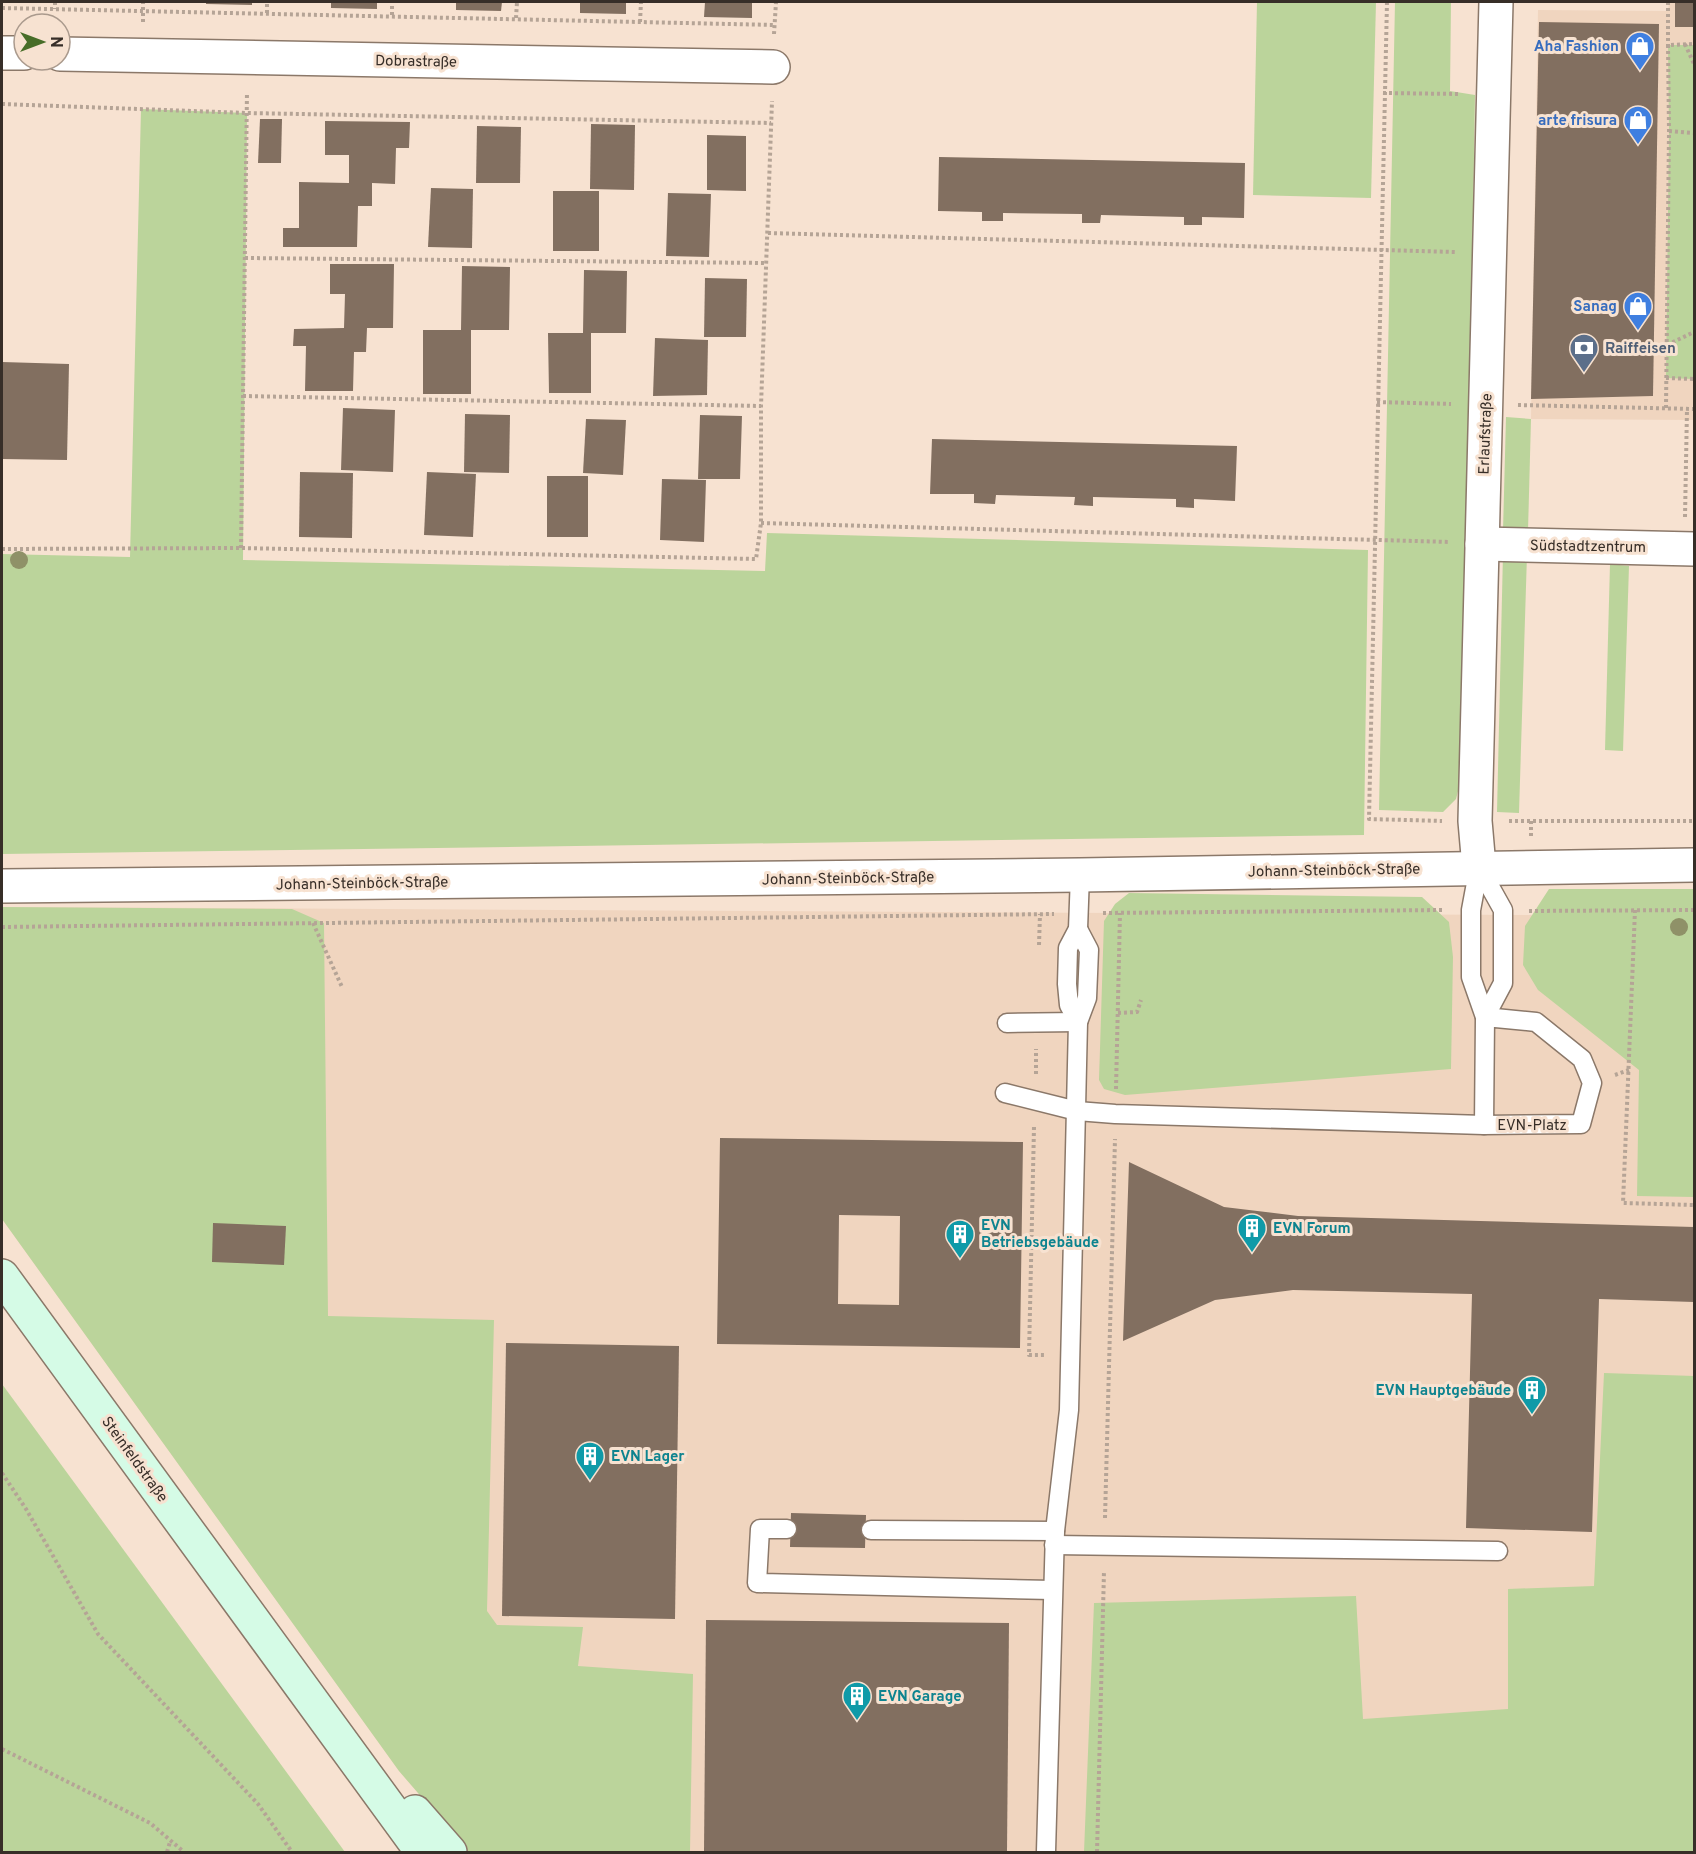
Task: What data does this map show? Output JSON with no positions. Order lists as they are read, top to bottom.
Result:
{
  "streets": {
    "main road": ["Steinfeldstraße"],
    "street": [
      "Dobrastraße",
      "Erlaufstraße",
      "Südstadtzentrum",
      "Johann-Steinböck-Straße"
    ],
    "lane": ["EVN-Platz"]
  },
  "crossings": [
    ["Erlaufstraße", "Südstadtzentrum"],
    ["Erlaufstraße", "Johann-Steinböck-Straße"],
    ["Erlaufstraße", "EVN-Platz"],
    ["Johann-Steinböck-Straße", "EVN-Platz"]
  ],
  "places": {
    "shop": ["Aha Fashion", "arte frisura", "Sanag"],
    "bank": ["Raiffeisen"],
    "building": [
      "EVN Forum",
      "EVN Betriebsgebäude",
      "EVN Hauptgebäude",
      "EVN Lager",
      "EVN Garage"
    ]
  },
  "north": "right"
}
